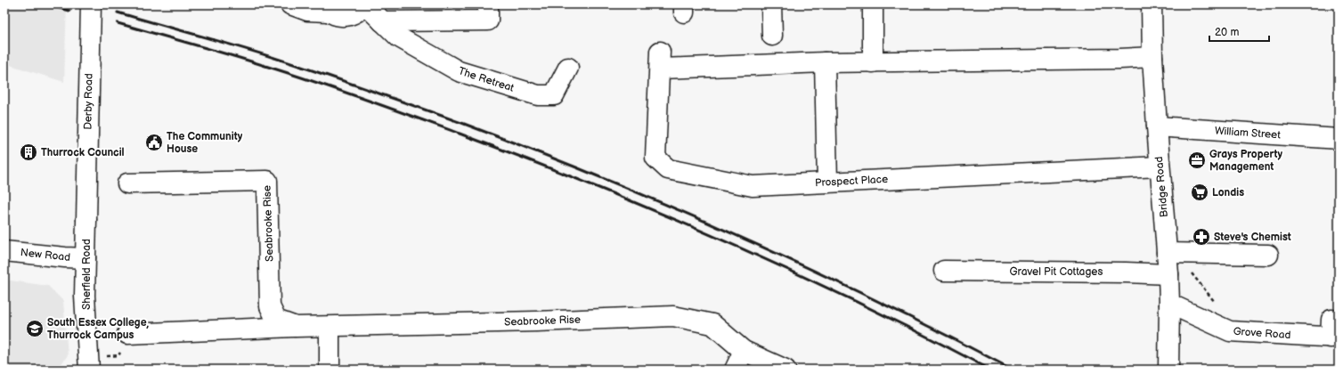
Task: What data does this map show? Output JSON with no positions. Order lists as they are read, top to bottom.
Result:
{
  "streets": {
    "street": [
      "The Retreat",
      "Derby Road",
      "William Street",
      "Prospect Place",
      "Bridge Road",
      "Seabrooke Rise",
      "New Road",
      "Gravel Pit Cottages",
      "Sherfield Road",
      "Grove Road"
    ]
  },
  "crossings": [
    ["Derby Road", "Sherfield Road"],
    ["William Street", "Bridge Road"],
    ["Prospect Place", "Bridge Road"],
    ["Bridge Road", "Gravel Pit Cottages"],
    ["Bridge Road", "Grove Road"],
    ["New Road", "Sherfield Road"]
  ],
  "places": {
    "public building": ["The Community House"],
    "building": ["Thurrock Council"],
    "office": ["Grays Property Management"],
    "supermarket": ["Londis"],
    "pharmacy": ["Steve's Chemist"],
    "school or university": ["South Essex College, Thurrock Campus"]
  },
  "scale_bar": "20 m"
}
